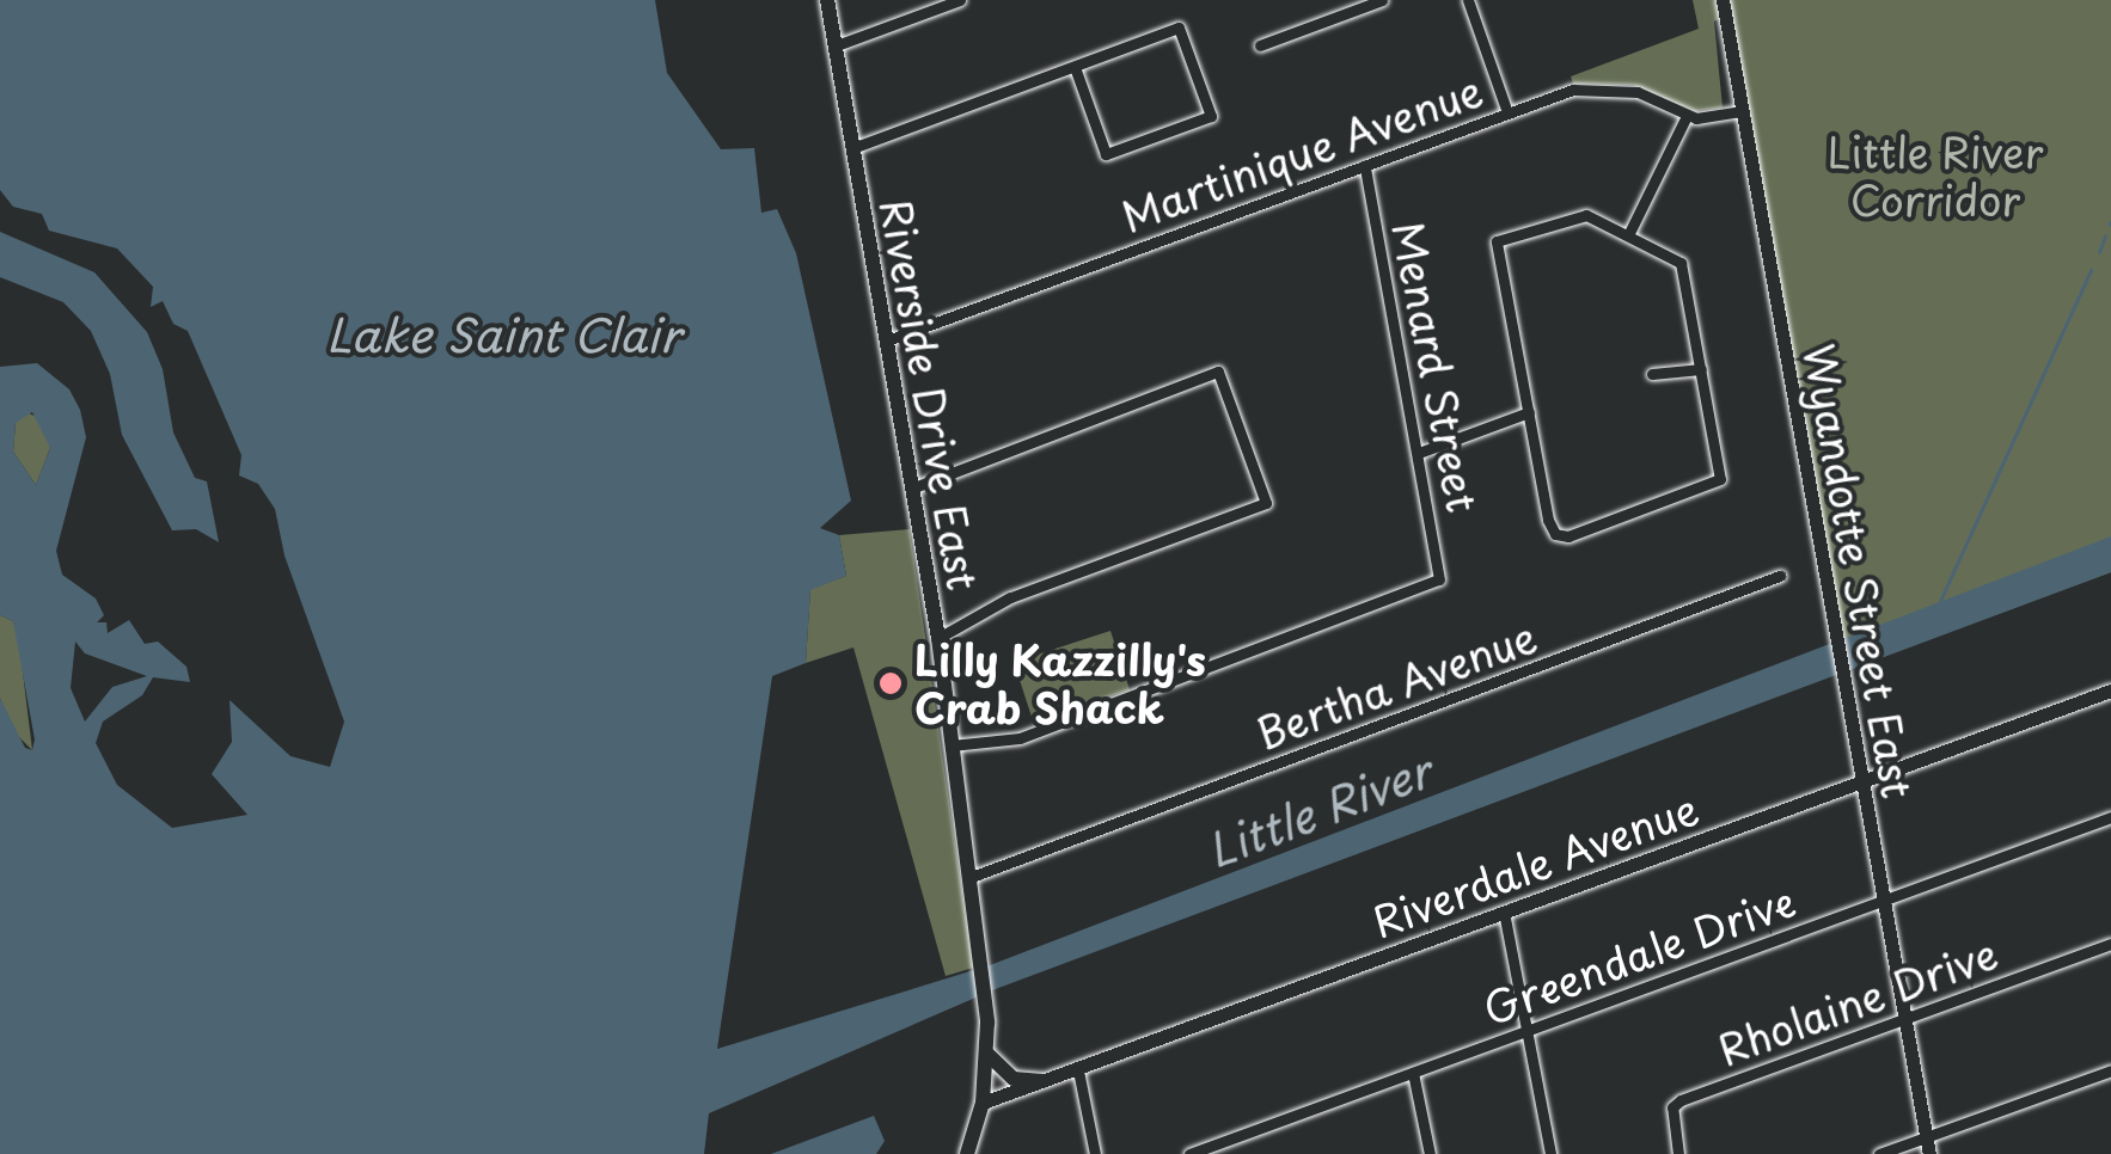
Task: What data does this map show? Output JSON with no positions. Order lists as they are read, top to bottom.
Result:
{
  "streets": {
    "main road": ["Riverside Drive East"],
    "street": [
      "Martinique Avenue",
      "Menard Street",
      "Wyandotte Street East",
      "Bertha Avenue",
      "Riverdale Avenue",
      "Greendale Drive",
      "Rholaine Drive"
    ]
  },
  "crossings": [
    ["Martinique Avenue", "Menard Street"],
    ["Martinique Avenue", "Riverside Drive East"],
    ["Martinique Avenue", "Wyandotte Street East"],
    ["Menard Street", "Riverside Drive East"],
    ["Riverside Drive East", "Bertha Avenue"],
    ["Riverside Drive East", "Riverdale Avenue"],
    ["Wyandotte Street East", "Riverdale Avenue"],
    ["Wyandotte Street East", "Greendale Drive"],
    ["Wyandotte Street East", "Rholaine Drive"]
  ],
  "water": ["Lake Saint Clair", "Little River"],
  "parks": ["Little River Corridor"],
  "places": ["Lilly Kazzilly's Crab Shack"]
}
